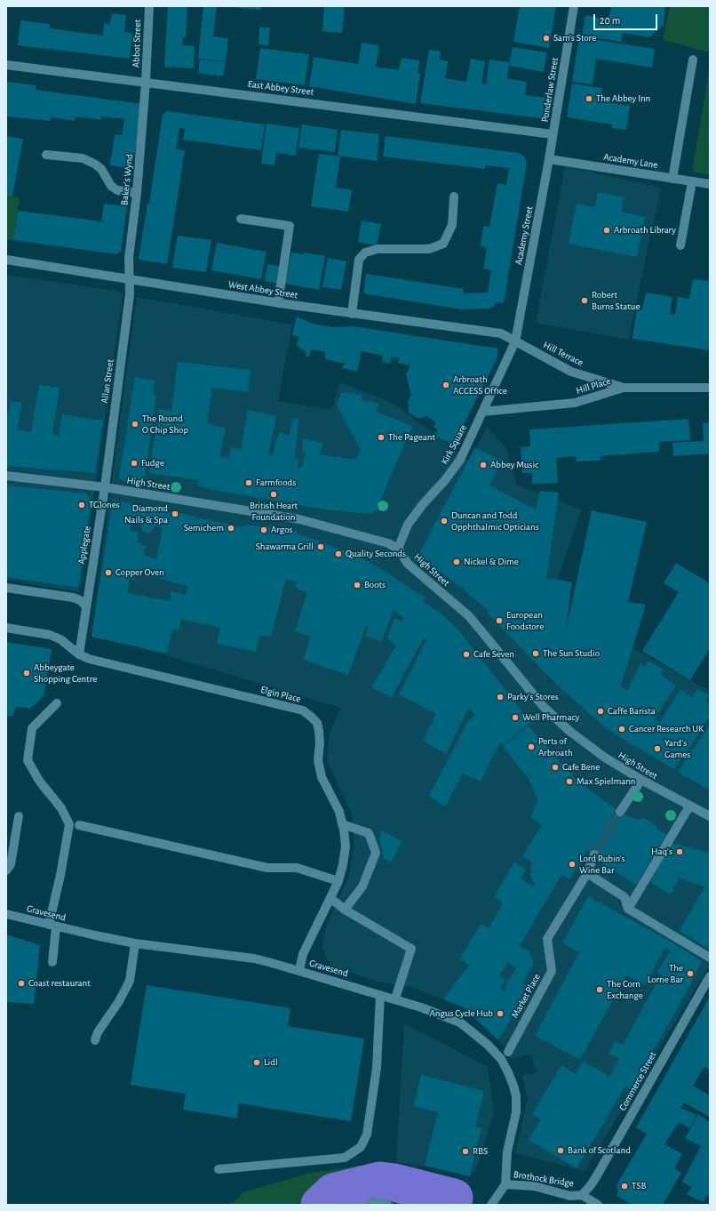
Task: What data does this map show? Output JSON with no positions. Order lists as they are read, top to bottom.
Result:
{
  "streets": {
    "street": [
      "Abbot Street",
      "East Abbey Street",
      "Ponderlaw Street",
      "Academy Lane",
      "Baker's Wynd",
      "Academy Street",
      "West Abbey Street",
      "Hill Terrace",
      "Allan Street",
      "Hill Place",
      "Kirk Square",
      "High Street",
      "Applegate",
      "Elgin Place",
      "Gravesend",
      "Market Place",
      "Commerce Street",
      "Brothock Bridge"
    ]
  },
  "crossings": [
    ["Abbot Street", "East Abbey Street"],
    ["Abbot Street", "Baker's Wynd"],
    ["East Abbey Street", "Ponderlaw Street"],
    ["East Abbey Street", "Baker's Wynd"],
    ["East Abbey Street", "Academy Street"],
    ["Ponderlaw Street", "Academy Street"],
    ["Academy Lane", "Academy Street"],
    ["Baker's Wynd", "West Abbey Street"],
    ["Baker's Wynd", "Allan Street"],
    ["Academy Street", "West Abbey Street"],
    ["Academy Street", "Hill Terrace"],
    ["Academy Street", "Kirk Square"],
    ["West Abbey Street", "Hill Terrace"],
    ["West Abbey Street", "Allan Street"],
    ["West Abbey Street", "Kirk Square"],
    ["Hill Terrace", "Hill Place"],
    ["Hill Terrace", "Kirk Square"],
    ["Allan Street", "High Street"],
    ["Allan Street", "Applegate"],
    ["Hill Place", "Kirk Square"],
    ["Kirk Square", "High Street"],
    ["High Street", "Applegate"],
    ["Applegate", "Elgin Place"],
    ["Elgin Place", "Gravesend"],
    ["Gravesend", "Brothock Bridge"],
    ["Commerce Street", "Brothock Bridge"]
  ],
  "places": [
    "Sam's Store",
    "The Abbey Inn",
    "Arbroath Library",
    "Robert Burns Statue",
    "Arbroath ACCESS Office",
    "The Round O Chip Shop",
    "The Pageant",
    "Fudge",
    "Abbey Music",
    "Farmfoods",
    "British Heart Foundation",
    "TGJones",
    "Diamond Nails & Spa",
    "Duncan and Todd Opphthalmic Opticians",
    "Semichem",
    "Argos",
    "Shawarma Grill",
    "Quality Seconds",
    "Nickel & Dime",
    "Copper Oven",
    "Boots",
    "European Foodstore",
    "The Sun Studio",
    "Cafe Seven",
    "Abbeygate Shopping Centre",
    "Parky's Stores",
    "Caffe Barista",
    "Well Pharmacy",
    "Cancer Research UK",
    "Perts of Arbroath",
    "Yard's Games",
    "Cafe Bene",
    "Max Spielmann",
    "Haq's",
    "Lord Rubin's Wine Bar",
    "The Lorne Bar",
    "Coast restaurant",
    "The Corn Exchange",
    "Angus Cycle Hub",
    "Lidl",
    "Bank of Scotland",
    "RBS",
    "TSB"
  ],
  "scale_bar": "20 m"
}
